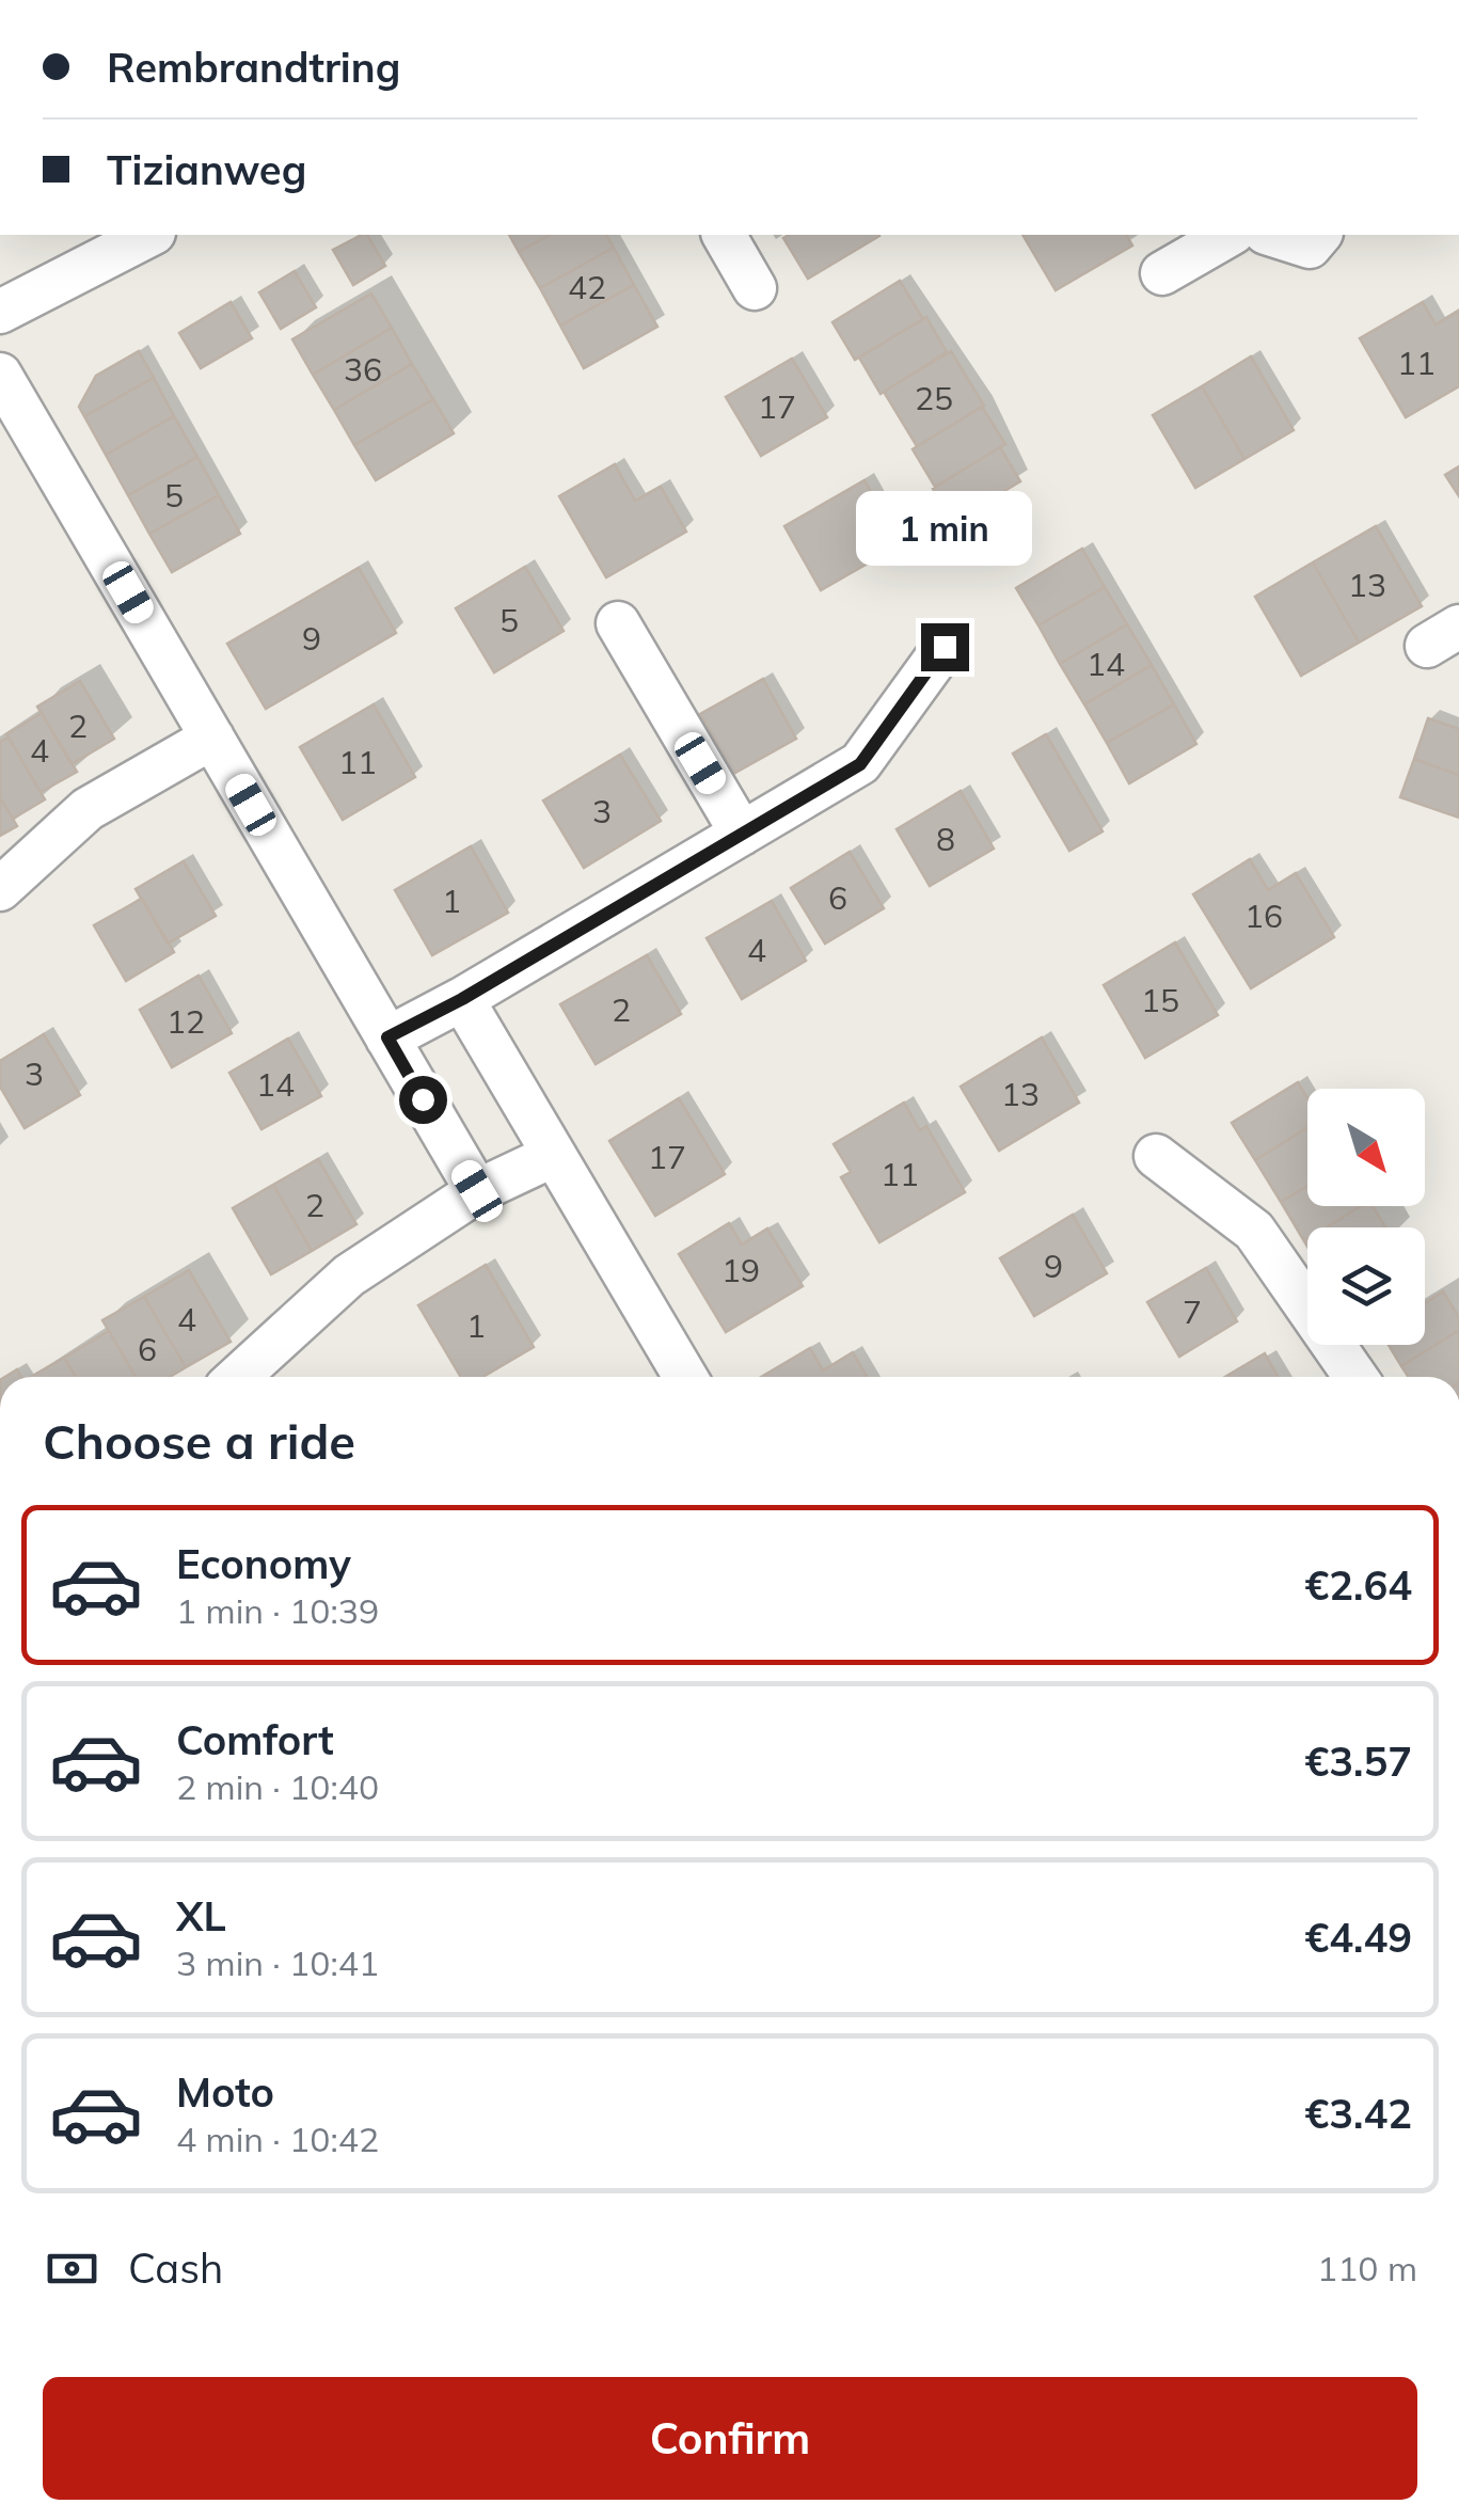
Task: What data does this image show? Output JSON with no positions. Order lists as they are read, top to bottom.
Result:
{
  "house_numbers": [
    "42",
    "11",
    "36",
    "25",
    "17",
    "5",
    "13",
    "5",
    "9",
    "14",
    "2",
    "4",
    "11",
    "3",
    "8",
    "6",
    "1",
    "16",
    "4",
    "15",
    "2",
    "12",
    "3",
    "14",
    "13",
    "17",
    "11",
    "2",
    "9",
    "19",
    "7",
    "4",
    "1",
    "6"
  ],
  "north": "bottom right",
  "page": {
    "banner": ["Rembrandtring", "Tizianweg"],
    "bubble": "1 min",
    "heading": "Choose a ride",
    "list": [
      {
        "name": "Economy",
        "note": "1 min · 10:39",
        "value": "€2.64"
      },
      {
        "name": "Comfort",
        "note": "2 min · 10:40",
        "value": "€3.57"
      },
      {
        "name": "XL",
        "note": "3 min · 10:41",
        "value": "€4.49"
      },
      {
        "name": "Moto",
        "note": "4 min · 10:42",
        "value": "€3.42"
      }
    ],
    "pay": ["Cash", "110 m"],
    "buttons": "Confirm"
  }
}
